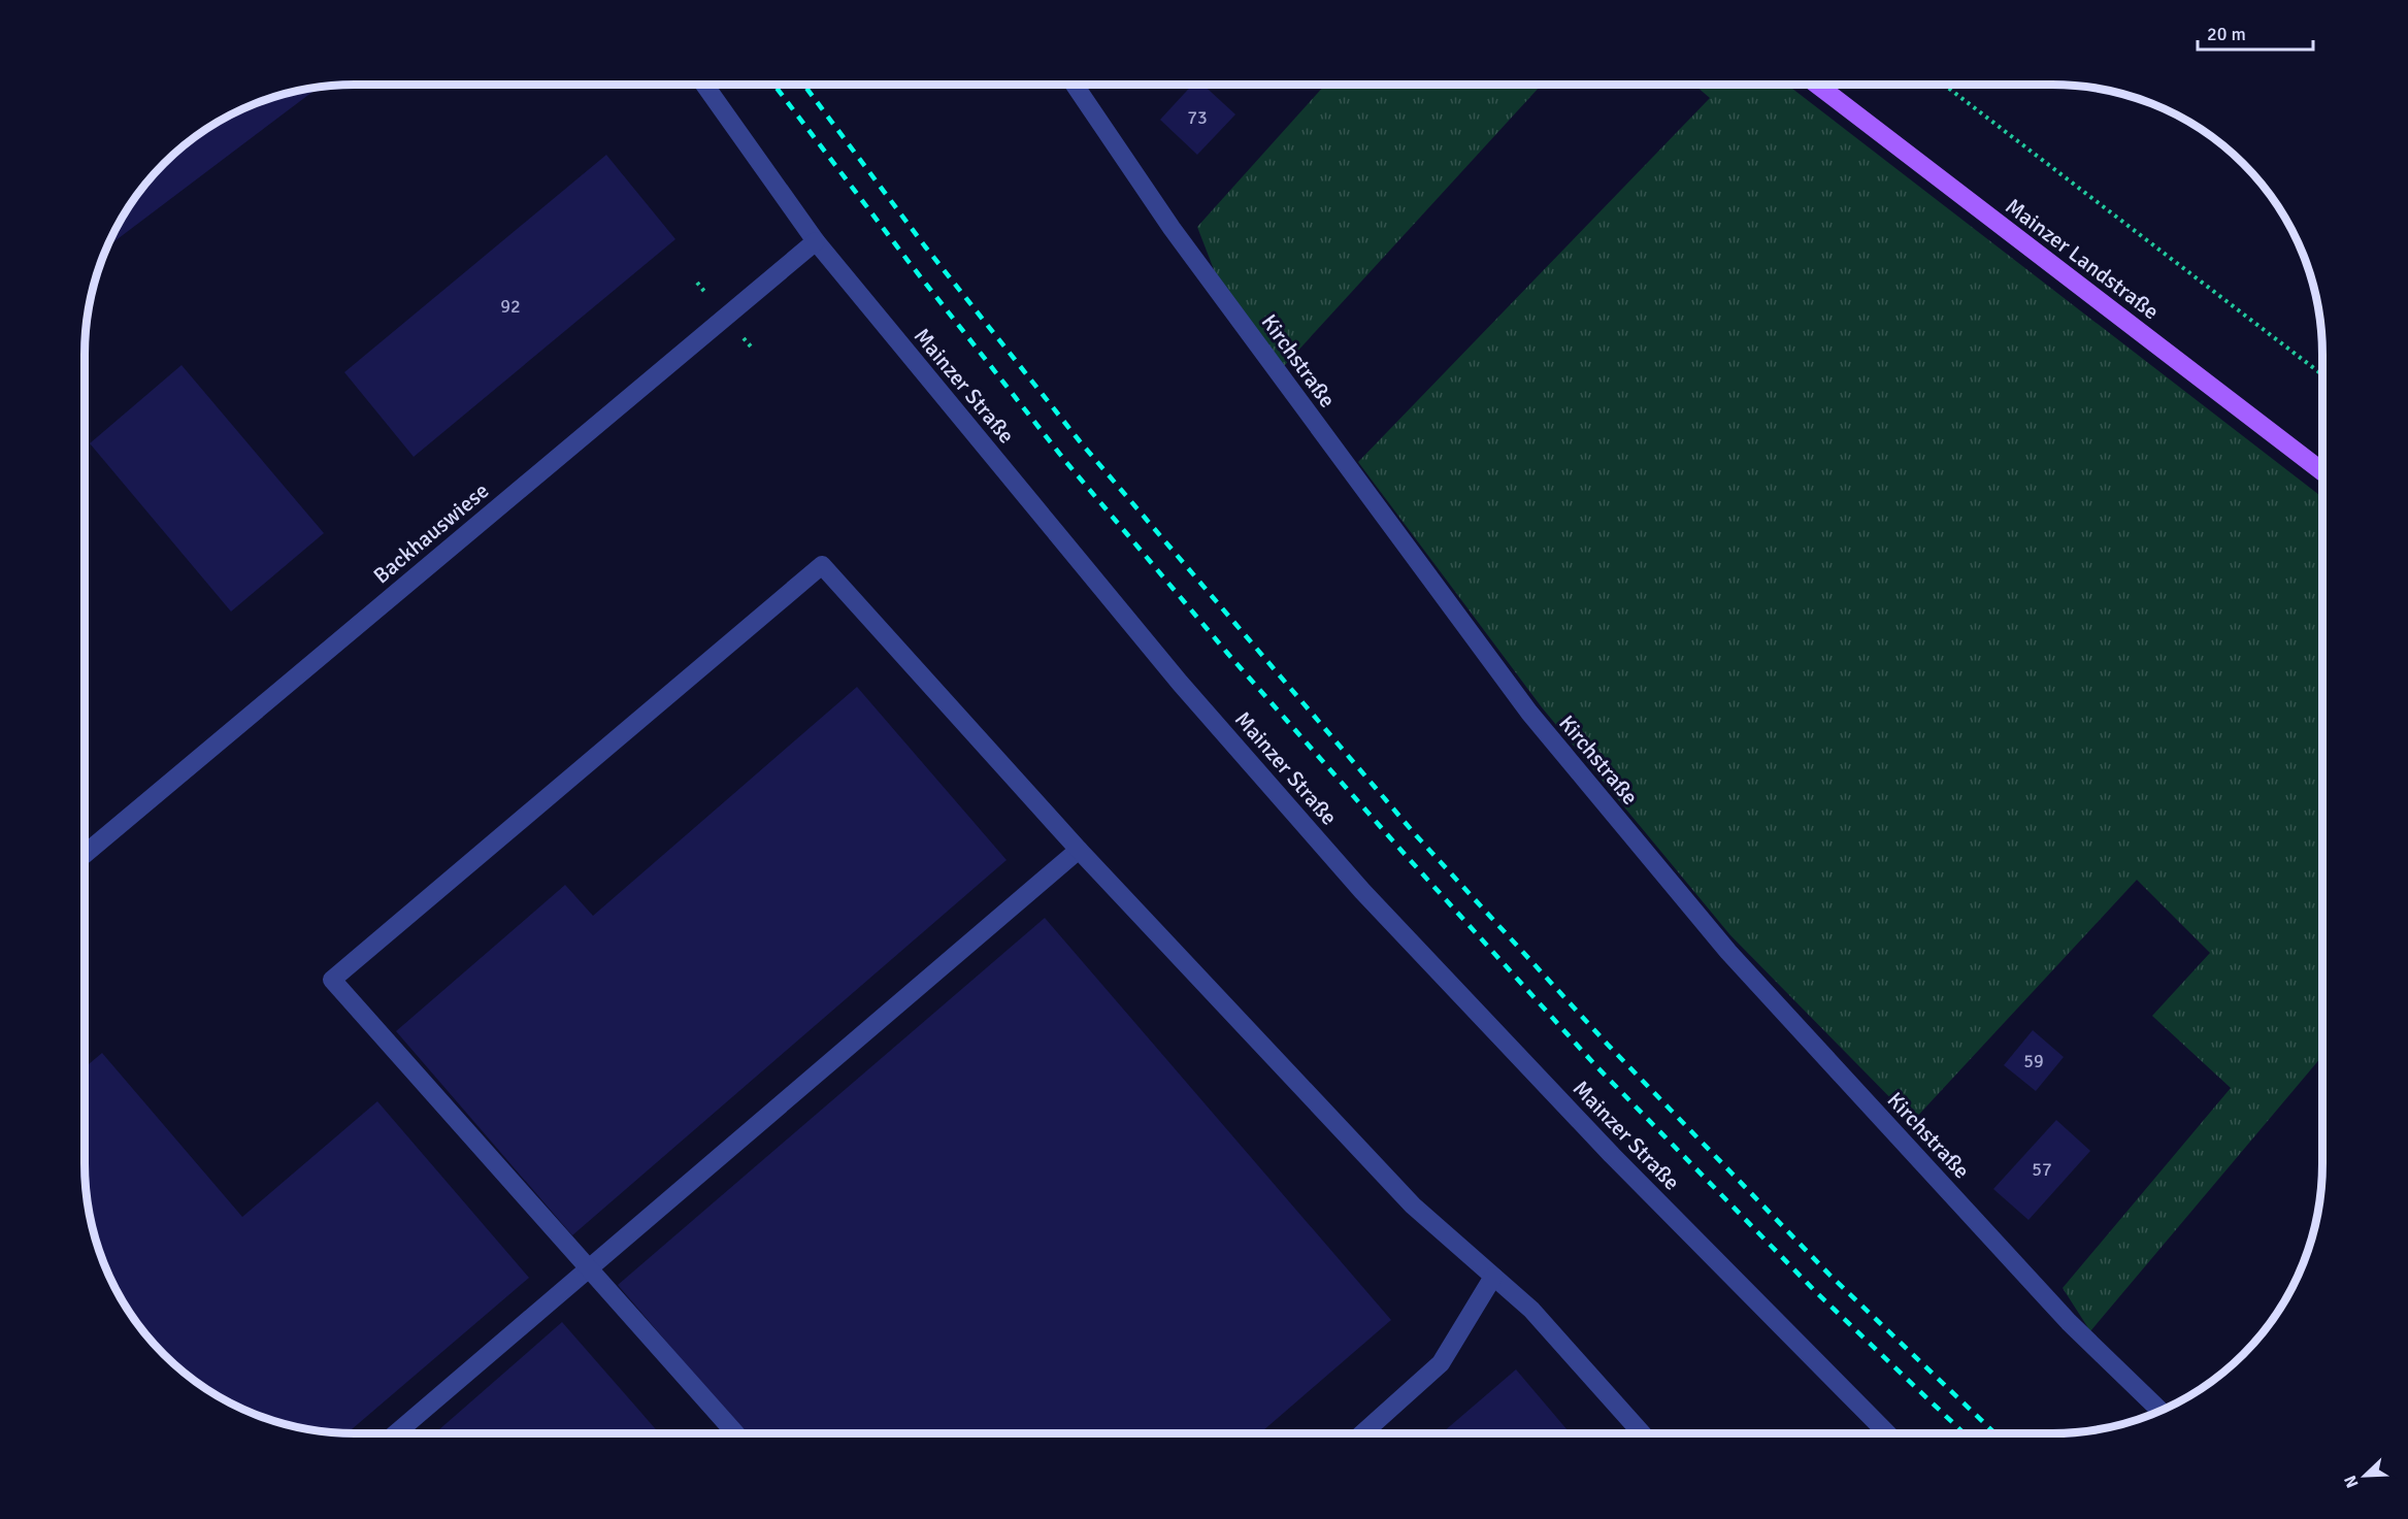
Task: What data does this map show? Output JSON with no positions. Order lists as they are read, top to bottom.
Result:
{
  "streets": {
    "main road": ["Mainzer Landstraße"],
    "street": ["Kirchstraße", "Mainzer Straße", "Backhauswiese"]
  },
  "crossings": [
    ["Mainzer Straße", "Backhauswiese"]
  ],
  "house_numbers": [
    "73",
    "92",
    "59",
    "57"
  ],
  "scale_bar": "20 m",
  "north": "bottom left"
}
